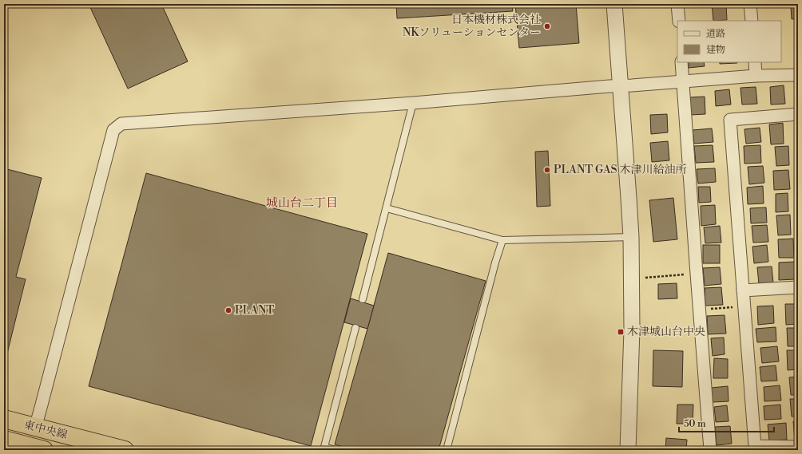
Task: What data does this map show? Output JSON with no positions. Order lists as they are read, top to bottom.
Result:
{
  "streets": {
    "highway": ["東中央線"]
  },
  "districts": ["城山台二丁目"],
  "places": {
    "other": ["日本機材株式会社 NKソリューションセンター", "PLANT GAS 木津川給油所", "PLANT"],
    "transit": ["木津城山台中央"]
  },
  "legend": ["道路", "建物"],
  "scale_bar": "50 m"
}
